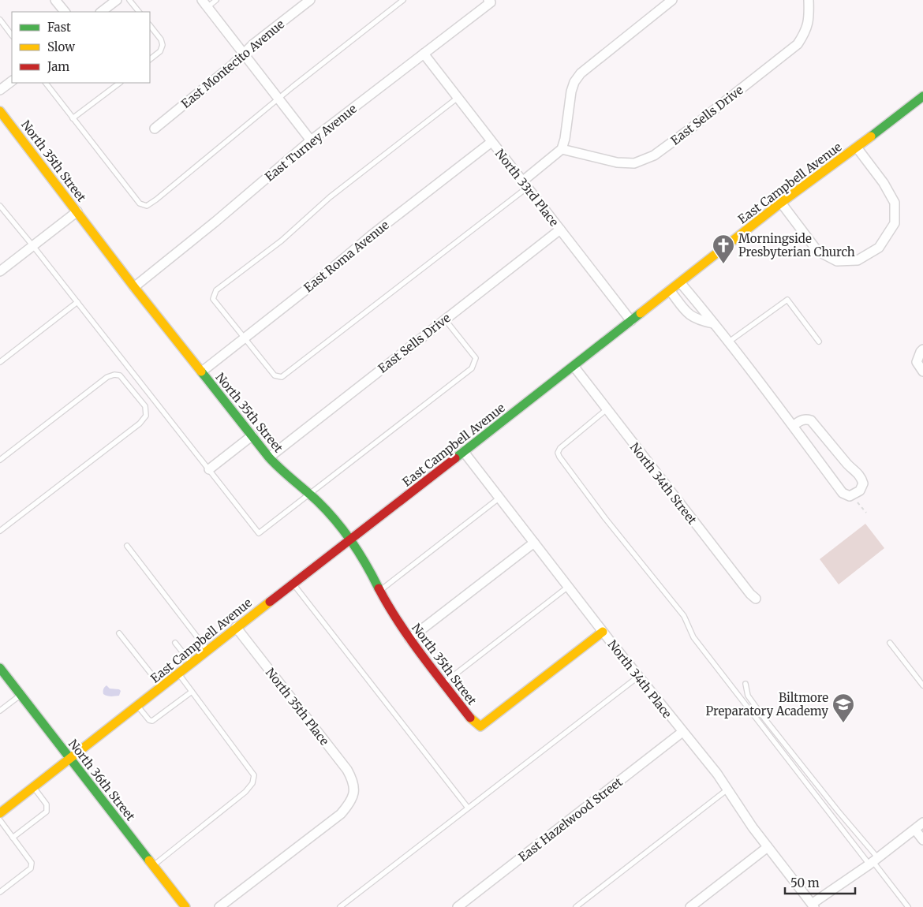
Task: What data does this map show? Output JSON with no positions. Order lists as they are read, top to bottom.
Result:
{
  "streets": {
    "street": [
      "East Montecito Avenue",
      "East Sells Drive",
      "East Turney Avenue",
      "North 35th Street",
      "East Campbell Avenue",
      "North 33rd Place",
      "East Roma Avenue",
      "North 34th Street",
      "North 34th Place",
      "North 35th Place",
      "North 36th Street",
      "East Hazelwood Street"
    ]
  },
  "crossings": [
    ["East Sells Drive", "North 35th Street"],
    ["East Sells Drive", "North 33rd Place"],
    ["East Turney Avenue", "North 35th Street"],
    ["East Turney Avenue", "North 33rd Place"],
    ["North 35th Street", "East Campbell Avenue"],
    ["North 35th Street", "East Roma Avenue"],
    ["North 35th Street", "North 34th Place"],
    ["East Campbell Avenue", "North 33rd Place"],
    ["East Campbell Avenue", "North 34th Street"],
    ["East Campbell Avenue", "North 34th Place"],
    ["East Campbell Avenue", "North 35th Place"],
    ["East Campbell Avenue", "North 36th Street"],
    ["North 33rd Place", "East Roma Avenue"],
    ["North 34th Place", "East Hazelwood Street"]
  ],
  "places": {
    "church": ["Morningside Presbyterian Church"],
    "school or university": ["Biltmore Preparatory Academy"]
  },
  "legend": ["Fast", "Slow", "Jam"],
  "scale_bar": "50 m"
}
